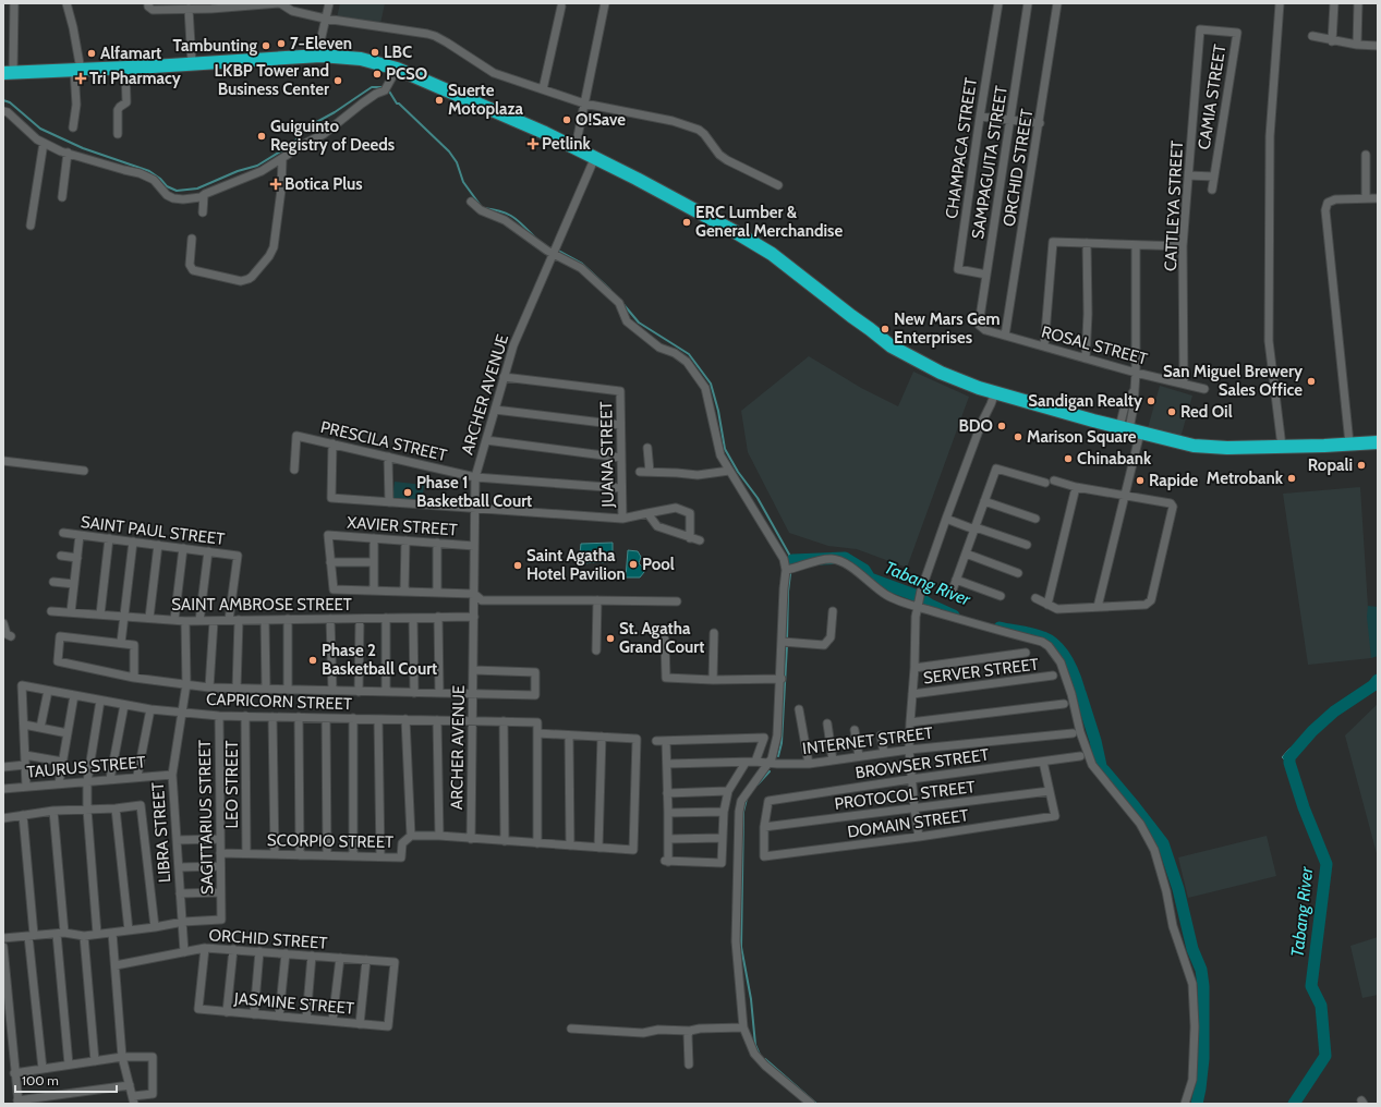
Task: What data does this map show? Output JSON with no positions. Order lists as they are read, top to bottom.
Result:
{
  "streets": {
    "street": [
      "CAMIA STREET",
      "CHAMPACA STREET",
      "SAMPAGUITA STREET",
      "ORCHID STREET",
      "CATTLEYA STREET",
      "ROSAL STREET",
      "ARCHER AVENUE",
      "PRESCILA STREET",
      "JUANA STREET",
      "XAVIER STREET",
      "SAINT PAUL STREET",
      "SAINT AMBROSE STREET",
      "SERVER STREET",
      "CAPRICORN STREET",
      "INTERNET STREET",
      "BROWSER STREET",
      "TAURUS STREET",
      "LEO STREET",
      "PROTOCOL STREET",
      "SAGITTARIUS STREET",
      "DOMAIN STREET",
      "LIBRA STREET",
      "SCORPIO STREET",
      "JASMINE STREET"
    ]
  },
  "crossings": [
    ["CAMIA STREET", "CATTLEYA STREET"],
    ["CHAMPACA STREET", "SAMPAGUITA STREET"],
    ["SAMPAGUITA STREET", "ROSAL STREET"],
    ["ORCHID STREET", "ROSAL STREET"],
    ["ORCHID STREET", "LIBRA STREET"],
    ["ORCHID STREET", "JASMINE STREET"],
    ["CATTLEYA STREET", "ROSAL STREET"],
    ["ARCHER AVENUE", "PRESCILA STREET"],
    ["ARCHER AVENUE", "JUANA STREET"],
    ["ARCHER AVENUE", "XAVIER STREET"],
    ["ARCHER AVENUE", "SAINT AMBROSE STREET"],
    ["ARCHER AVENUE", "CAPRICORN STREET"],
    ["ARCHER AVENUE", "SCORPIO STREET"],
    ["PRESCILA STREET", "JUANA STREET"],
    ["SAINT PAUL STREET", "SAINT AMBROSE STREET"],
    ["SAINT AMBROSE STREET", "LIBRA STREET"],
    ["CAPRICORN STREET", "LEO STREET"],
    ["CAPRICORN STREET", "SAGITTARIUS STREET"],
    ["CAPRICORN STREET", "LIBRA STREET"],
    ["BROWSER STREET", "PROTOCOL STREET"],
    ["BROWSER STREET", "DOMAIN STREET"],
    ["TAURUS STREET", "LIBRA STREET"],
    ["LEO STREET", "SCORPIO STREET"],
    ["PROTOCOL STREET", "DOMAIN STREET"],
    ["SAGITTARIUS STREET", "LIBRA STREET"],
    ["SAGITTARIUS STREET", "SCORPIO STREET"]
  ],
  "water": ["Tabang River"],
  "places": {
    "other": [
      "7-Eleven",
      "Tambunting",
      "LBC",
      "Alfamart",
      "PCSO",
      "LKBP Tower and Business Center",
      "Suerte Motoplaza",
      "O!Save",
      "Guiguinto Registry of Deeds",
      "ERC Lumber & General Merchandise",
      "New Mars Gem Enterprises",
      "San Miguel Brewery Sales Office",
      "Sandigan Realty",
      "Red Oil",
      "BDO",
      "Marison Square",
      "Chinabank",
      "Ropali",
      "Metrobank",
      "Rapide",
      "Phase 1 Basketball Court",
      "Pool",
      "Saint Agatha Hotel Pavilion",
      "St. Agatha Grand Court",
      "Phase 2 Basketball Court"
    ],
    "health": ["Tri Pharmacy", "Petlink", "Botica Plus"]
  },
  "scale_bar": "100 m"
}
